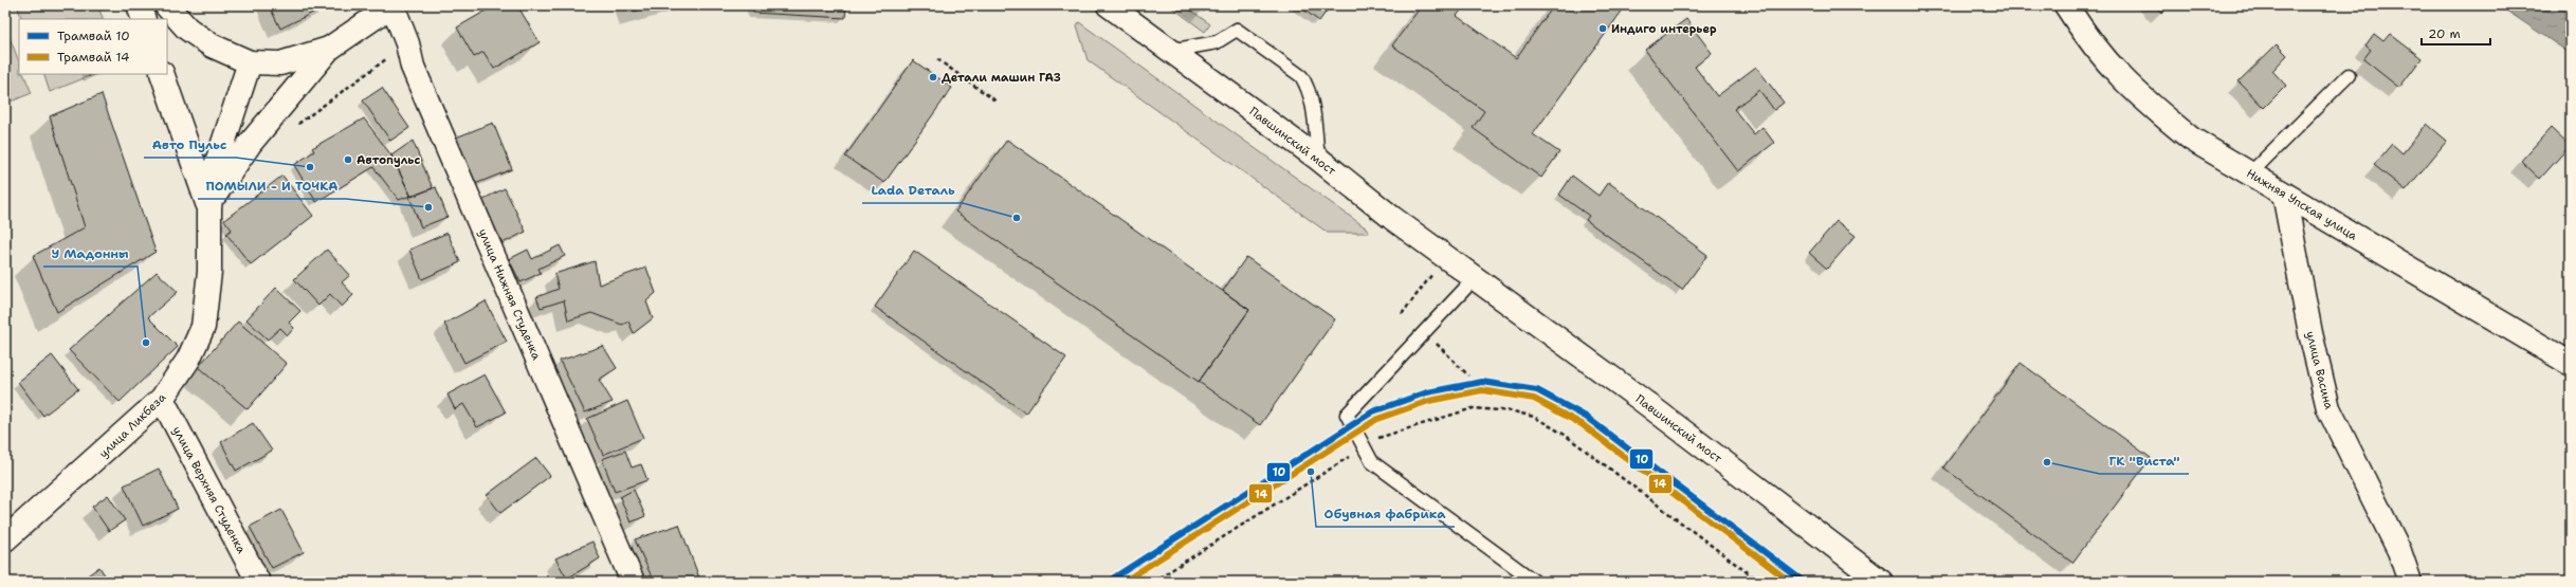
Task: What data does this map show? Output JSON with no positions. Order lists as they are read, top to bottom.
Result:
{
  "streets": {
    "street": [
      "Павшинский мост",
      "Нижняя Упская улица",
      "улица Нижняя Cтуденкa",
      "улица Васина",
      "улица Ликбеза",
      "улица Верхняя Студенка"
    ]
  },
  "crossings": [
    ["Нижняя Упская улица", "улица Васина"],
    ["улица Ликбеза", "улица Верхняя Студенка"]
  ],
  "places": [
    "Индиго интерьер",
    "Детали машин ГАЗ",
    "Автопульс",
    "Авто Пульс",
    "ПОМЫЛИ - И ТОЧКА",
    "Lada Dеталь",
    "У Мадонны",
    "ГК \"Виста\"",
    "Обувная фабрика"
  ],
  "lines": ["tram line 10", "tram line 14"],
  "legend": ["Трамвай 10", "Трамвай 14"],
  "scale_bar": "20 m"
}
